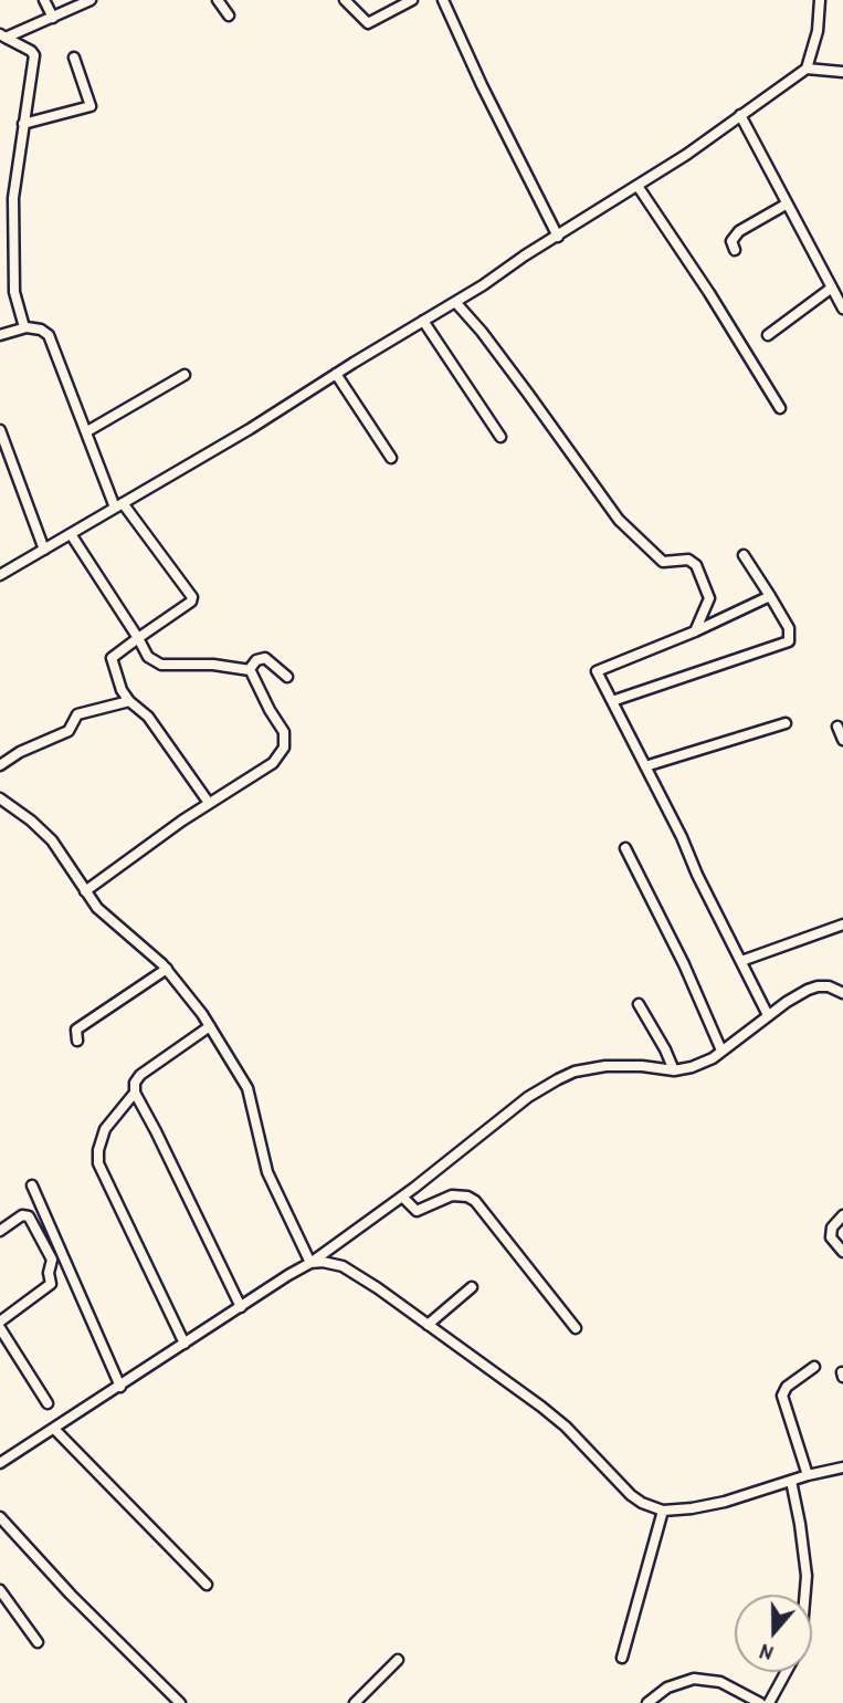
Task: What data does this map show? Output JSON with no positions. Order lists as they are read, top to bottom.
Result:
{
  "north": "bottom"
}
